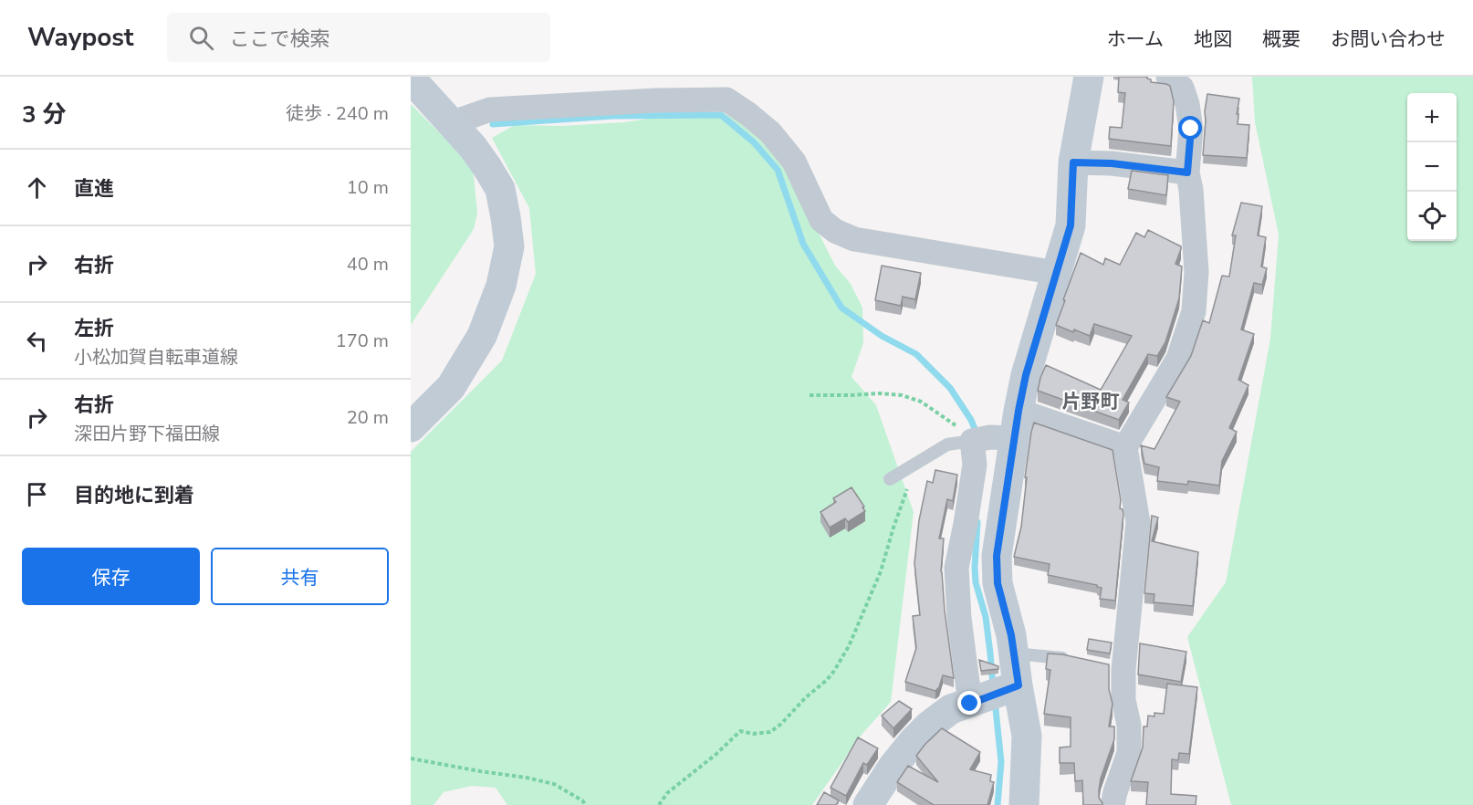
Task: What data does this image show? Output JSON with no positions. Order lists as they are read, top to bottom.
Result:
{
  "districts": ["片野町"],
  "page": {
    "header": "Waypost",
    "search": "ここで検索",
    "nav": [
      "ホーム",
      "地図",
      "概要",
      "お問い合わせ"
    ],
    "heading": ["3 分", "徒歩 · 240 m"],
    "map_buttons": ["+", "−"],
    "list": [
      ["直進", "10 m"],
      ["右折", "40 m"],
      ["左折", "小松加賀自転車道線", "170 m"],
      ["右折", "深田片野下福田線", "20 m"],
      "目的地に到着"
    ],
    "buttons": ["保存", "共有"]
  }
}
